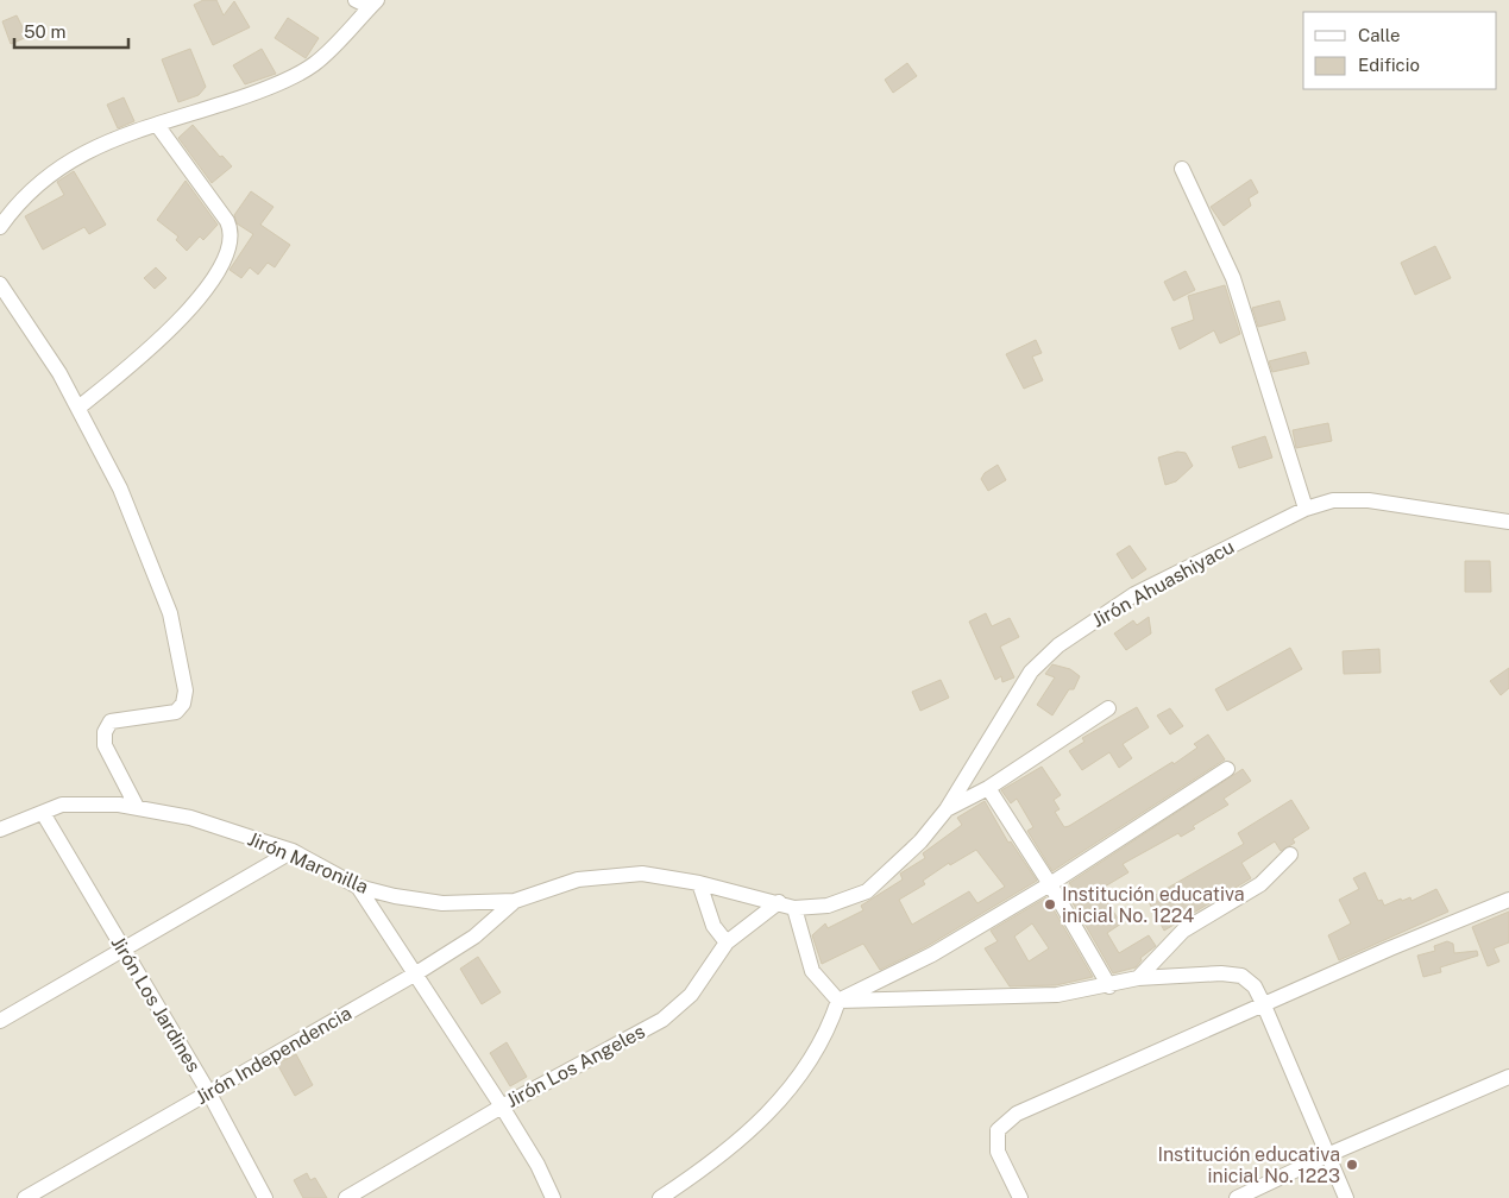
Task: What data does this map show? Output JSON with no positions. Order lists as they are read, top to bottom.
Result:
{
  "streets": {
    "street": [
      "Jirón Ahuashiyacu",
      "Jirón Maronilla",
      "Jirón Los Jardines",
      "Jirón Independencia",
      "Jirón Los Angeles"
    ]
  },
  "crossings": [
    ["Jirón Ahuashiyacu", "Jirón Maronilla"],
    ["Jirón Maronilla", "Jirón Los Jardines"],
    ["Jirón Maronilla", "Jirón Independencia"],
    ["Jirón Maronilla", "Jirón Los Angeles"],
    ["Jirón Los Jardines", "Jirón Independencia"]
  ],
  "places": ["Institución educativa inicial No. 1224", "Institución educativa inicial No. 1223"],
  "legend": ["Calle", "Edificio"],
  "scale_bar": "50 m"
}
